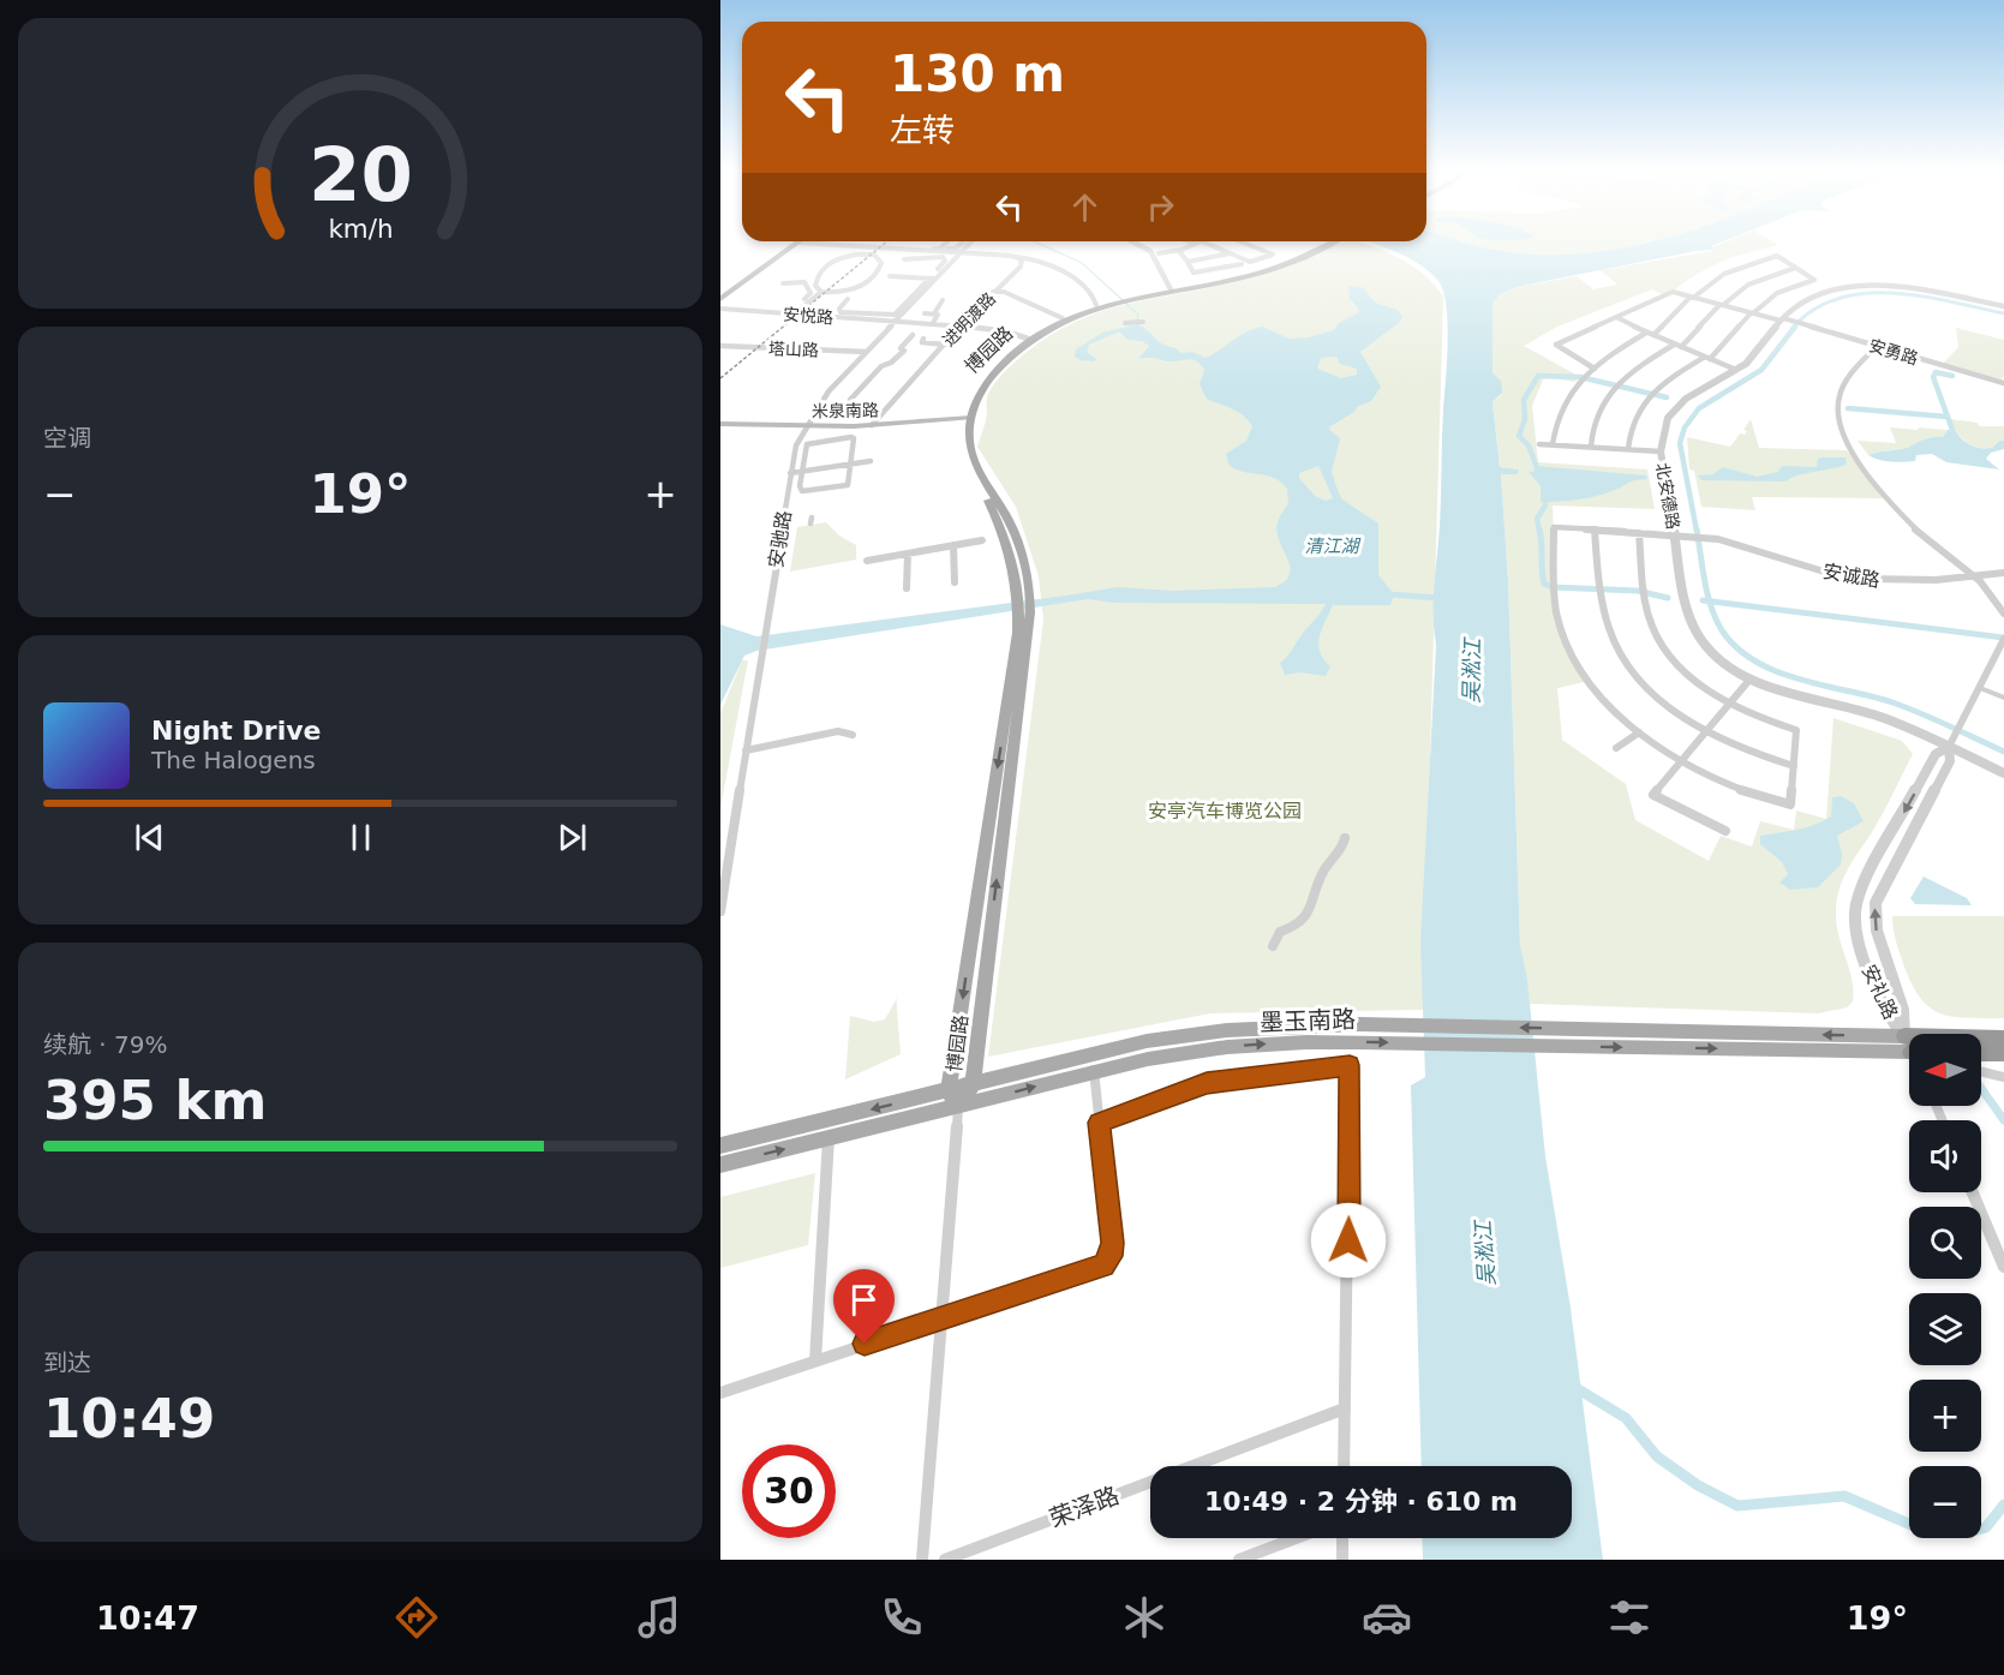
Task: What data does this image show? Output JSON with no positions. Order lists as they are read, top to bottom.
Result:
{
  "streets": {
    "main road": ["博园路", "米泉南路", "墨玉南路"],
    "street": [
      "安悦路",
      "进明渡路",
      "塔山路",
      "安勇路",
      "北安德路",
      "安驰路",
      "安诚路",
      "安礼路",
      "荣泽路"
    ]
  },
  "crossings": [
    ["安悦路", "进明渡路"],
    ["安悦路", "博园路"],
    ["安悦路", "安驰路"],
    ["进明渡路", "米泉南路"],
    ["塔山路", "安驰路"],
    ["博园路", "米泉南路"],
    ["博园路", "墨玉南路"],
    ["安勇路", "北安德路"],
    ["米泉南路", "安驰路"],
    ["北安德路", "安诚路"],
    ["北安德路", "安礼路"]
  ],
  "water": ["清江湖", "吴淞江"],
  "parks": ["安亭汽车博览公园"],
  "north": "left",
  "page": {
    "turn": ["130 m", "左转"],
    "tile": [
      "空调",
      ["续航 · 79%", "395 km"],
      ["到达", "10:49"]
    ],
    "heat": ["−", "19°", "+"],
    "song": ["Night Drive", "The Halogens"],
    "map_buttons": ["+", "−"],
    "limit": "30",
    "trip": "10:49 · 2 分钟 · 610 m",
    "tabs": ["10:47", "19°"],
    "gauge": ["20", "km/h"]
  }
}
